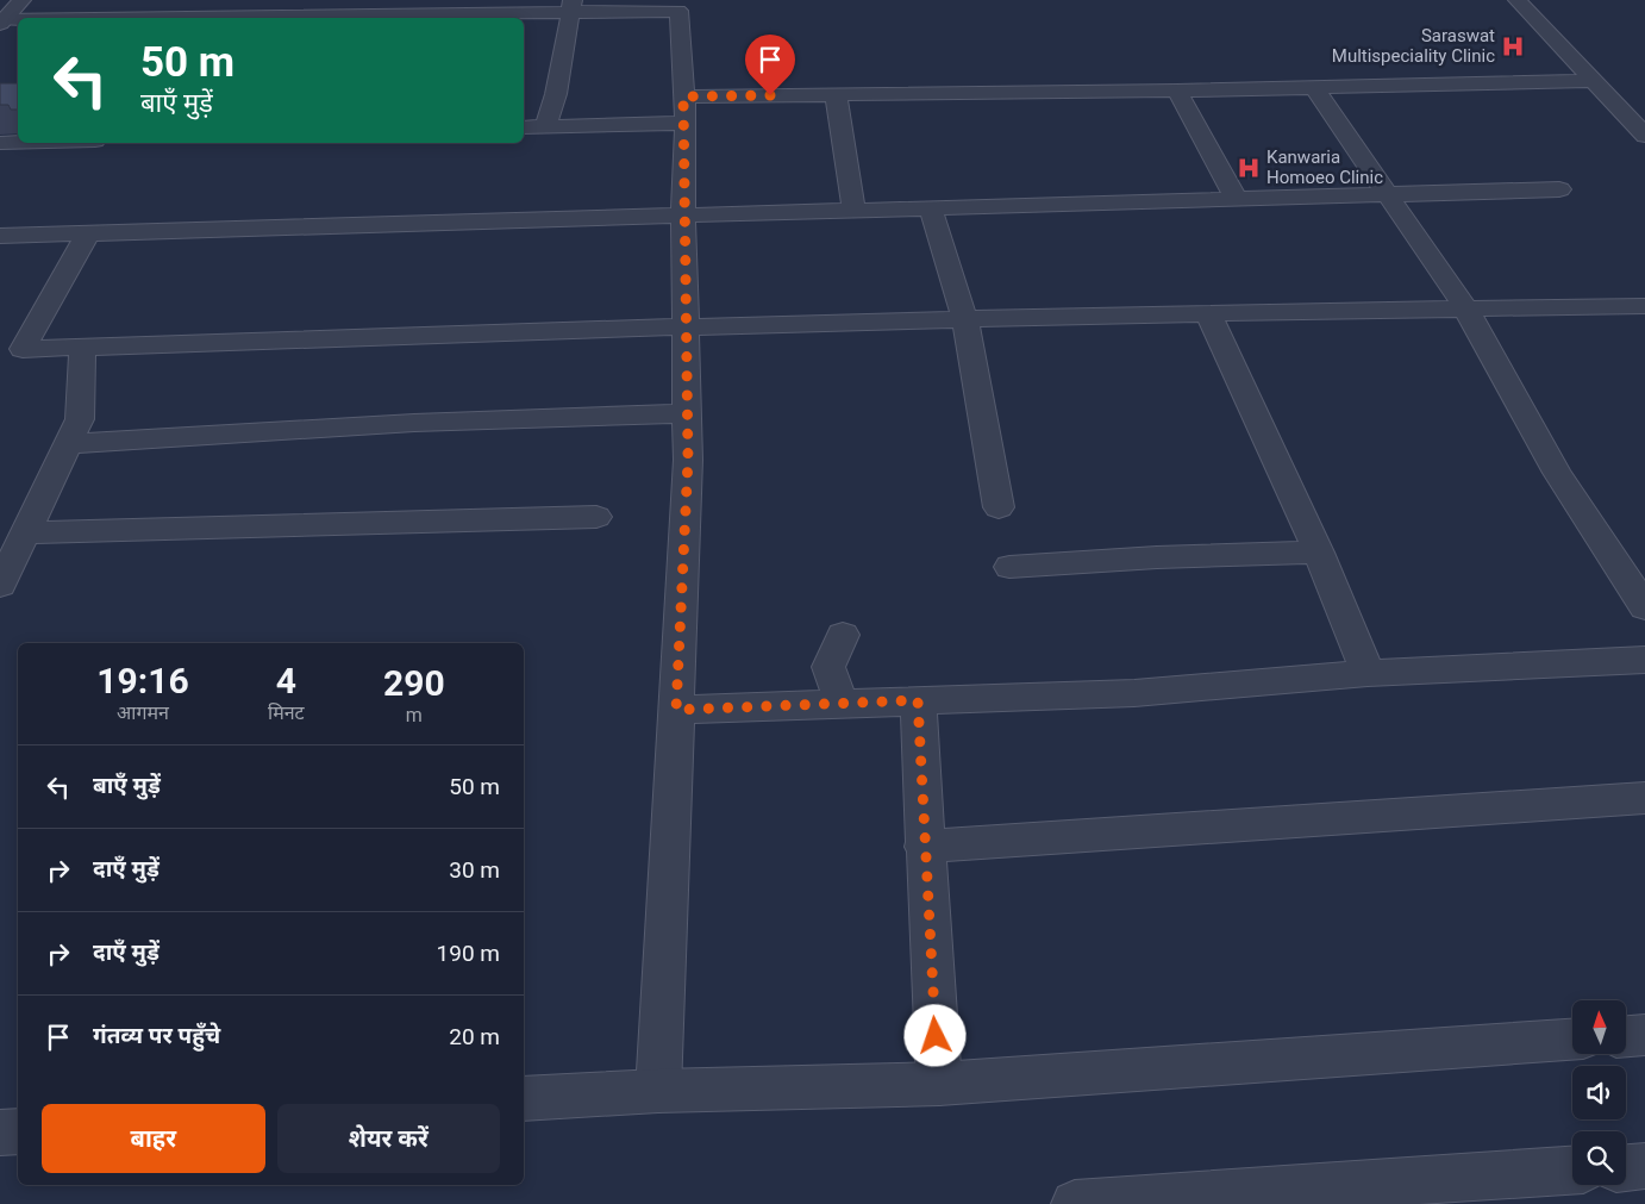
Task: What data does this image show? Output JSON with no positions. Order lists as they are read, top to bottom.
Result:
{
  "places": {
    "hospital": ["Saraswat Multispeciality Clinic", "Kanwaria Homoeo Clinic"]
  },
  "north": "top",
  "page": {
    "turn": ["50 m", "बाएँ मुड़ें"],
    "eta": [
      "19:16",
      "आगमन",
      "4",
      "मिनट",
      "290",
      "m"
    ],
    "list": [
      {
        "name": "बाएँ मुड़ें",
        "value": "50 m"
      },
      {
        "name": "दाएँ मुड़ें",
        "value": "30 m"
      },
      {
        "name": "दाएँ मुड़ें",
        "value": "190 m"
      },
      {
        "name": "गंतव्य पर पहुँचे",
        "value": "20 m"
      }
    ],
    "buttons": ["बाहर", "शेयर करें"]
  }
}
